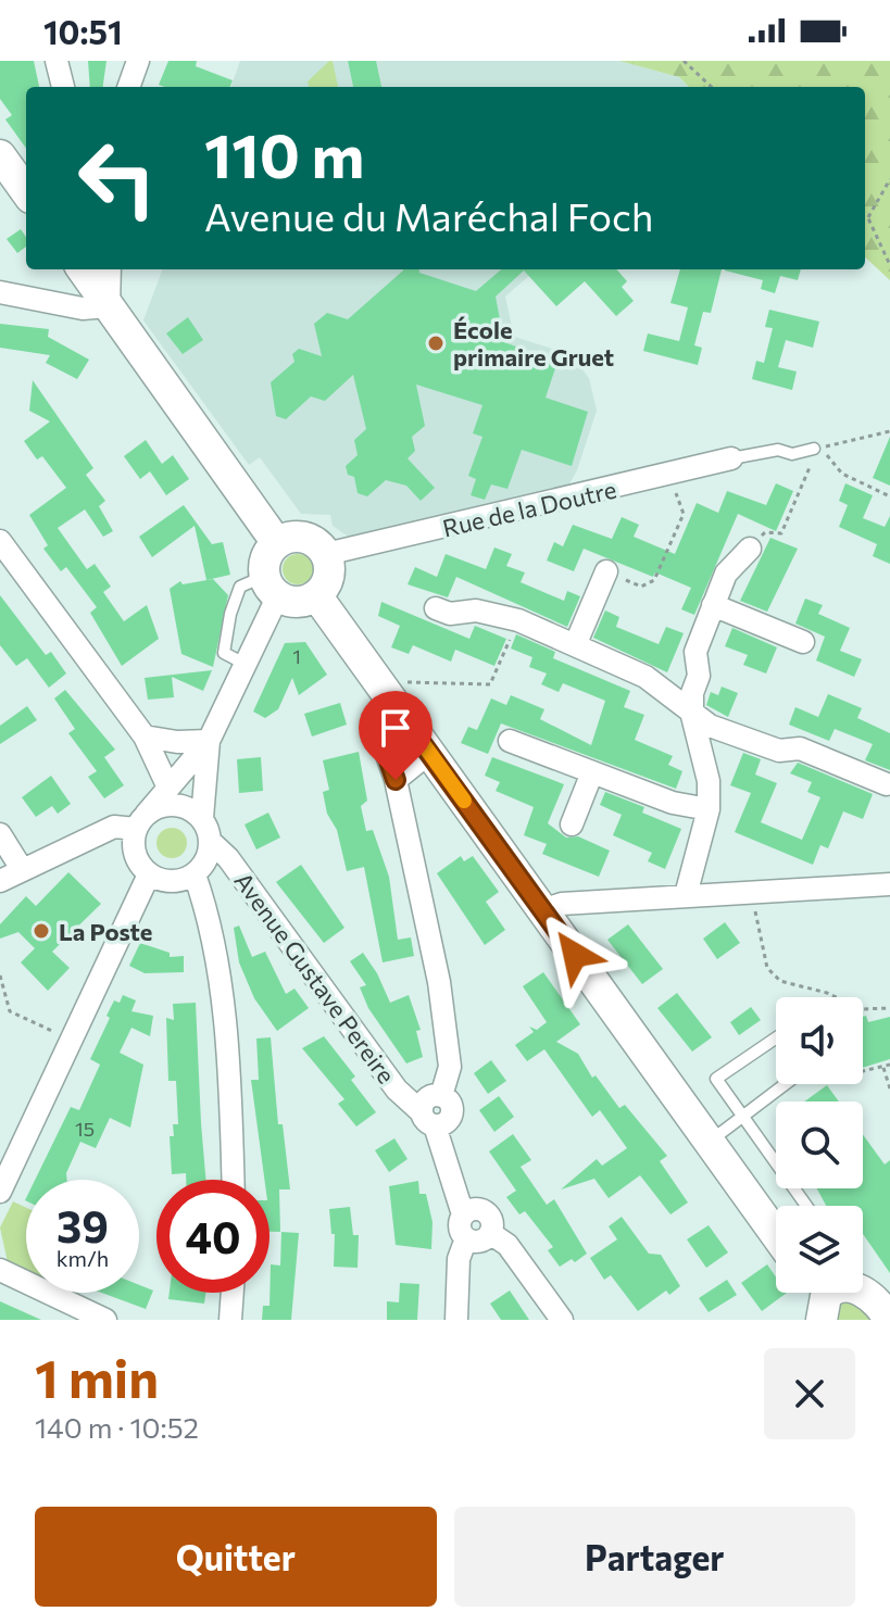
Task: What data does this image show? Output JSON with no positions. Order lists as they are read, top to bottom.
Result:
{
  "streets": {
    "street": ["Rue de la Doutre", "Avenue Gustave Pereire"]
  },
  "places": ["École primaire Gruet", "La Poste"],
  "house_numbers": ["1", "15"],
  "page": {
    "status": "10:51",
    "turn": ["110 m", "Avenue du Maréchal Foch"],
    "speed": "39 km/h",
    "limit": "40",
    "heading": ["1 min", "140 m · 10:52"],
    "buttons": ["Quitter", "Partager"]
  }
}
